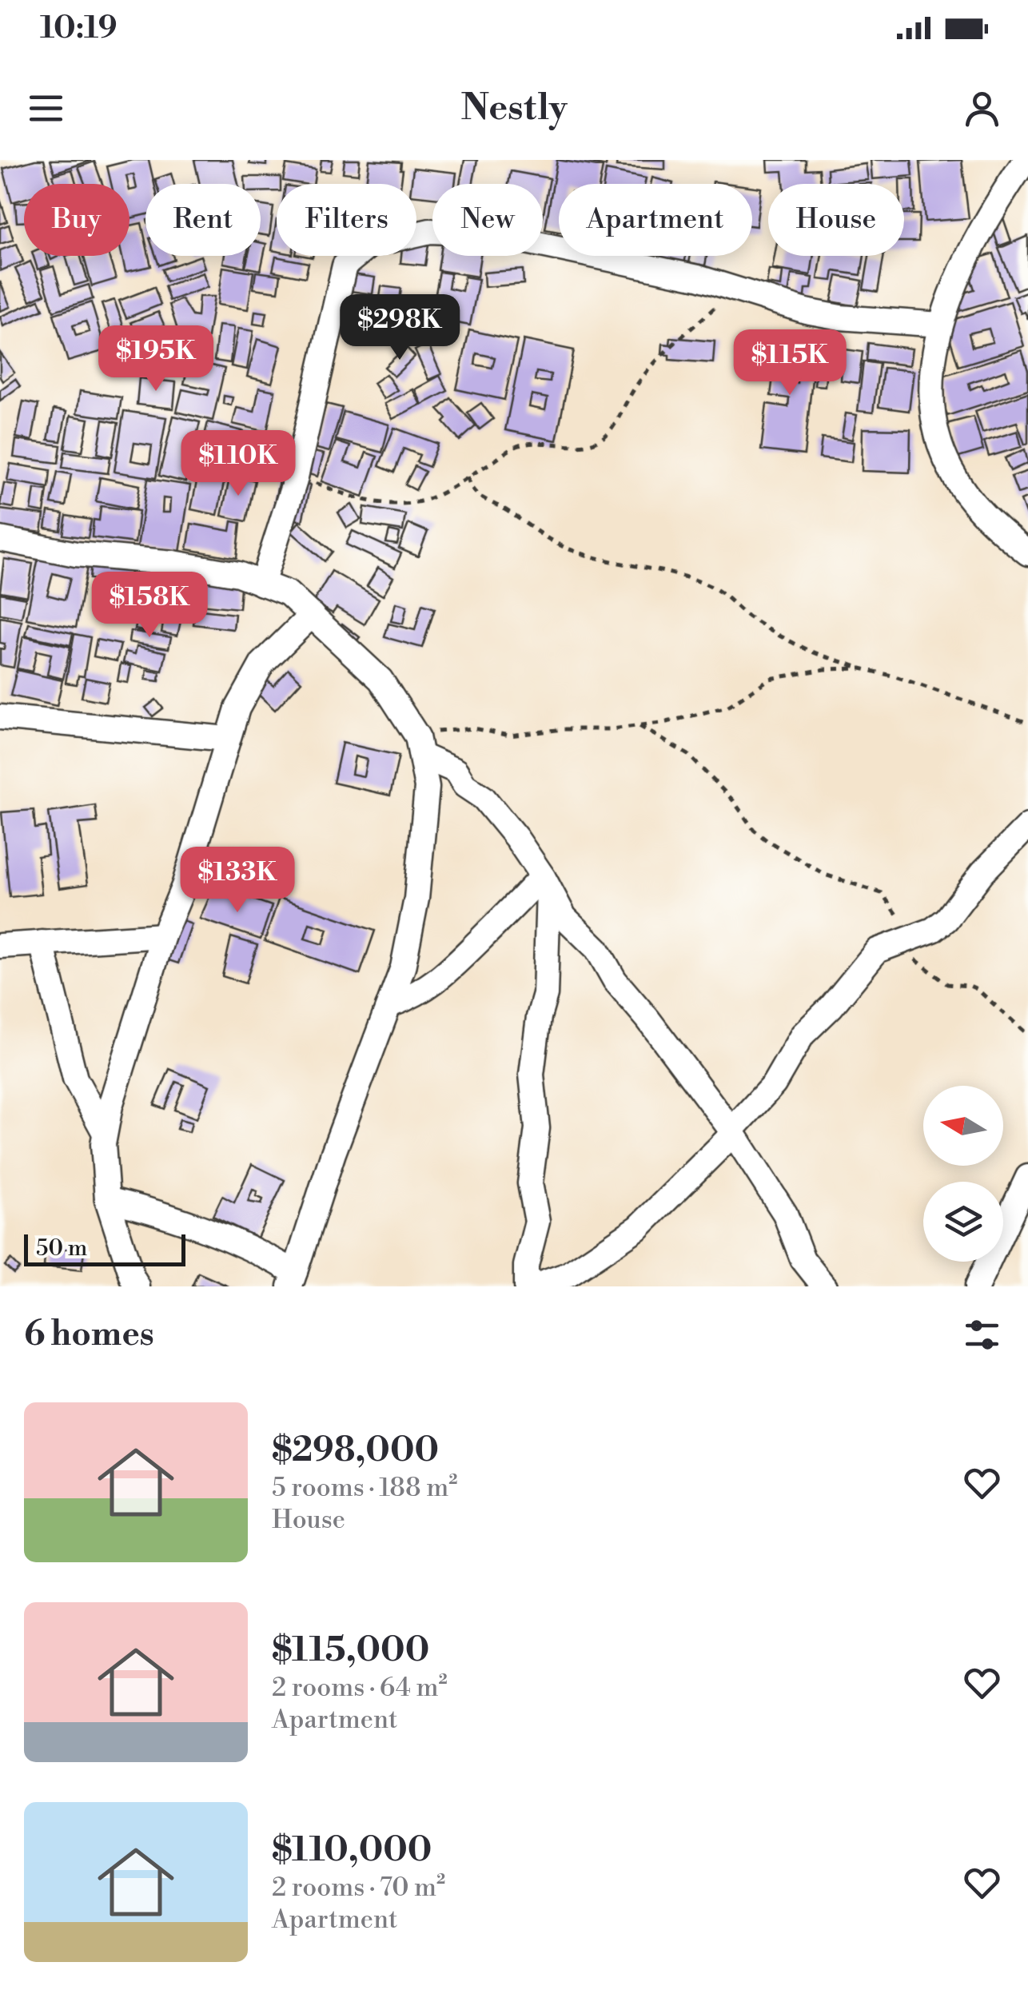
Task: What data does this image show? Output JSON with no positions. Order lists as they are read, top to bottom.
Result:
{
  "scale_bar": "50 m",
  "north": "left",
  "page": {
    "status": "10:19",
    "header": "Nestly",
    "chip": [
      "Buy",
      "Rent",
      "Filters",
      "New",
      "Apartment",
      "House"
    ],
    "price": [
      "$298K",
      "$195K",
      "$115K",
      "$110K",
      "$158K",
      "$133K"
    ],
    "scale": "50 m",
    "heading": "6 homes",
    "list": [
      {
        "name": "$298,000",
        "note": "5 rooms · 188 m² · House"
      },
      {
        "name": "$115,000",
        "note": "2 rooms · 64 m² · Apartment"
      },
      {
        "name": "$110,000",
        "note": "2 rooms · 70 m² · Apartment"
      }
    ]
  }
}
